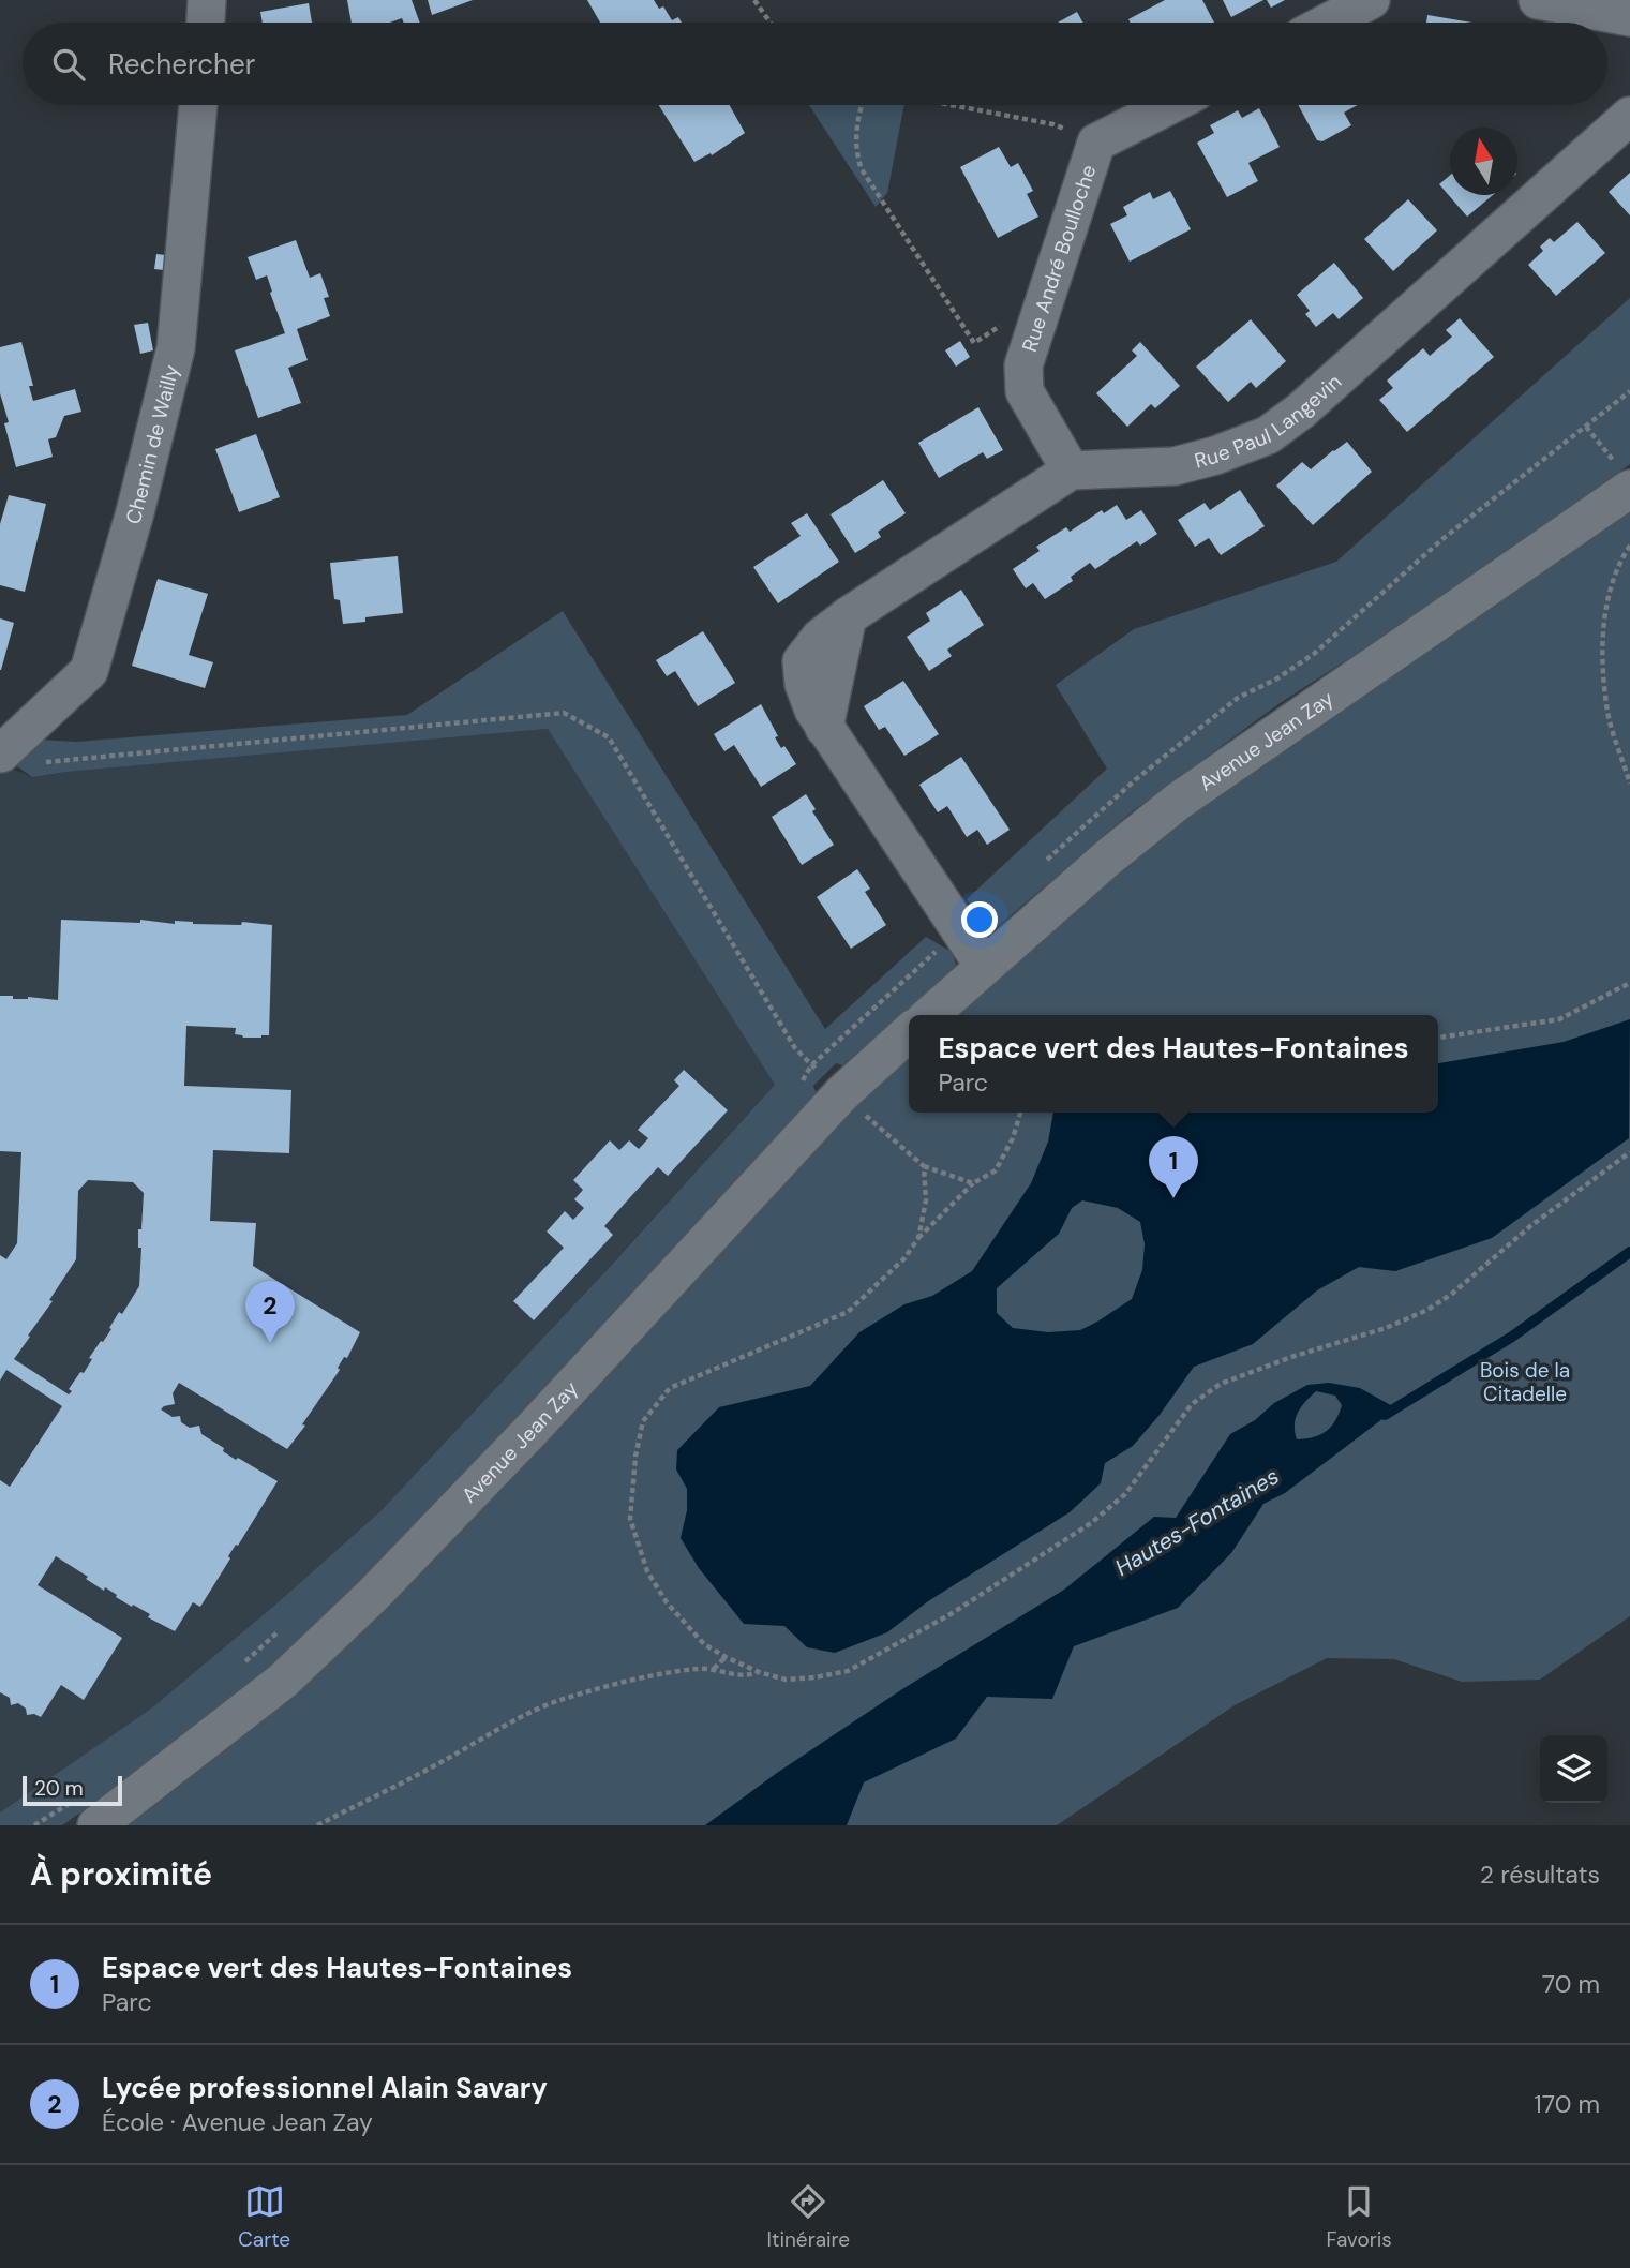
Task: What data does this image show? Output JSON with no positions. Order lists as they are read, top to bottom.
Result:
{
  "streets": {
    "street": [
      "Rue André Boulloche",
      "Rue Paul Langevin",
      "Chemin de Wailly",
      "Avenue Jean Zay"
    ]
  },
  "crossings": [
    ["Rue André Boulloche", "Rue Paul Langevin"]
  ],
  "water": ["Hautes-Fontaines"],
  "parks": ["Bois de la Citadelle"],
  "scale_bar": "20 m",
  "north": "top",
  "page": {
    "search": "Rechercher",
    "popup": ["Espace vert des Hautes-Fontaines", "Parc"],
    "pins": ["1", "2"],
    "scale": "20 m",
    "heading": ["À proximité", "2 résultats"],
    "list": [
      {
        "mark": "1",
        "name": "Espace vert des Hautes-Fontaines",
        "note": "Parc",
        "value": "70 m"
      },
      {
        "mark": "2",
        "name": "Lycée professionnel Alain Savary",
        "note": "École · Avenue Jean Zay",
        "value": "170 m"
      }
    ],
    "nav": ["Carte", "Itinéraire", "Favoris"]
  }
}
